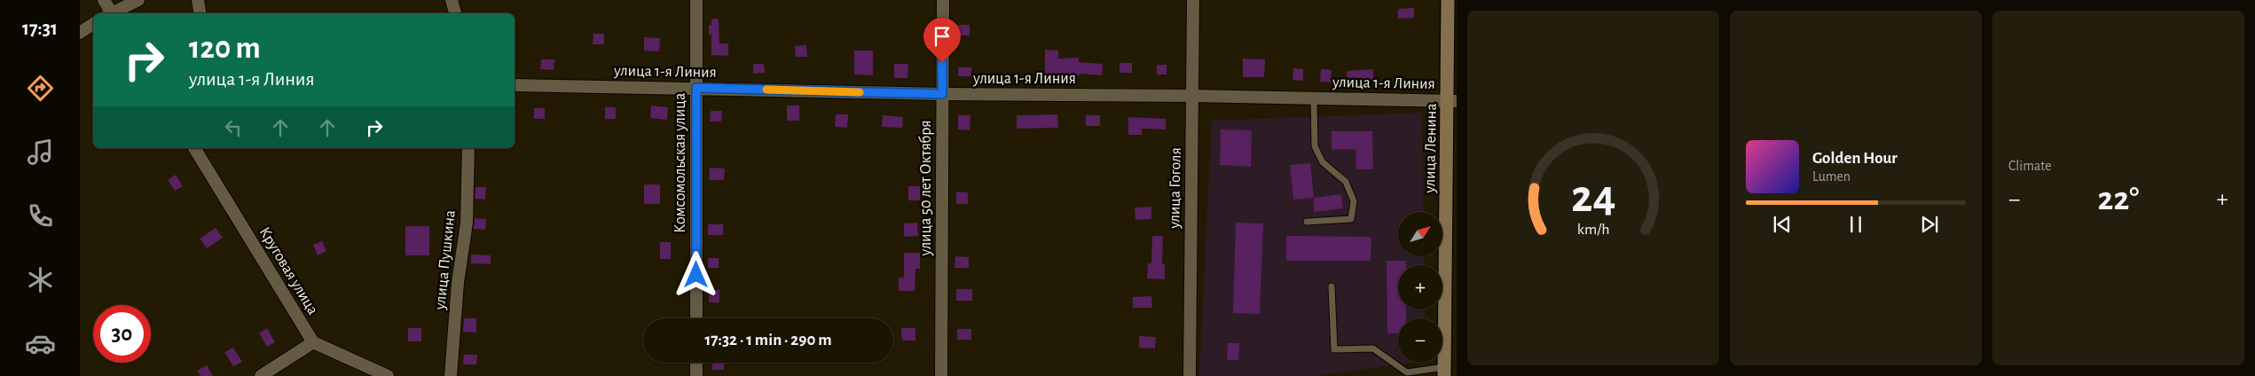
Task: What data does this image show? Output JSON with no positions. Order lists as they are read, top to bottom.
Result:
{
  "streets": {
    "main road": ["улица Ленина"],
    "street": [
      "улица 1-я Линия",
      "Комсомольская улица",
      "улица 50 лет Октября",
      "улица Гоголя",
      "улица Пушкина",
      "Круговая улица"
    ]
  },
  "crossings": [
    ["улица 1-я Линия", "улица Ленина"],
    ["улица 1-я Линия", "Комсомольская улица"],
    ["улица 1-я Линия", "улица 50 лет Октября"],
    ["улица 1-я Линия", "улица Гоголя"]
  ],
  "north": "top right",
  "page": {
    "tabs": "17:31",
    "tile": "Climate",
    "turn": ["120 m", "улица 1-я Линия"],
    "song": ["Golden Hour", "Lumen"],
    "heat": ["−", "22°", "+"],
    "map_buttons": ["+", "−"],
    "limit": "30",
    "trip": "17:32 · 1 min · 290 m",
    "gauge": ["24", "km/h"]
  }
}
